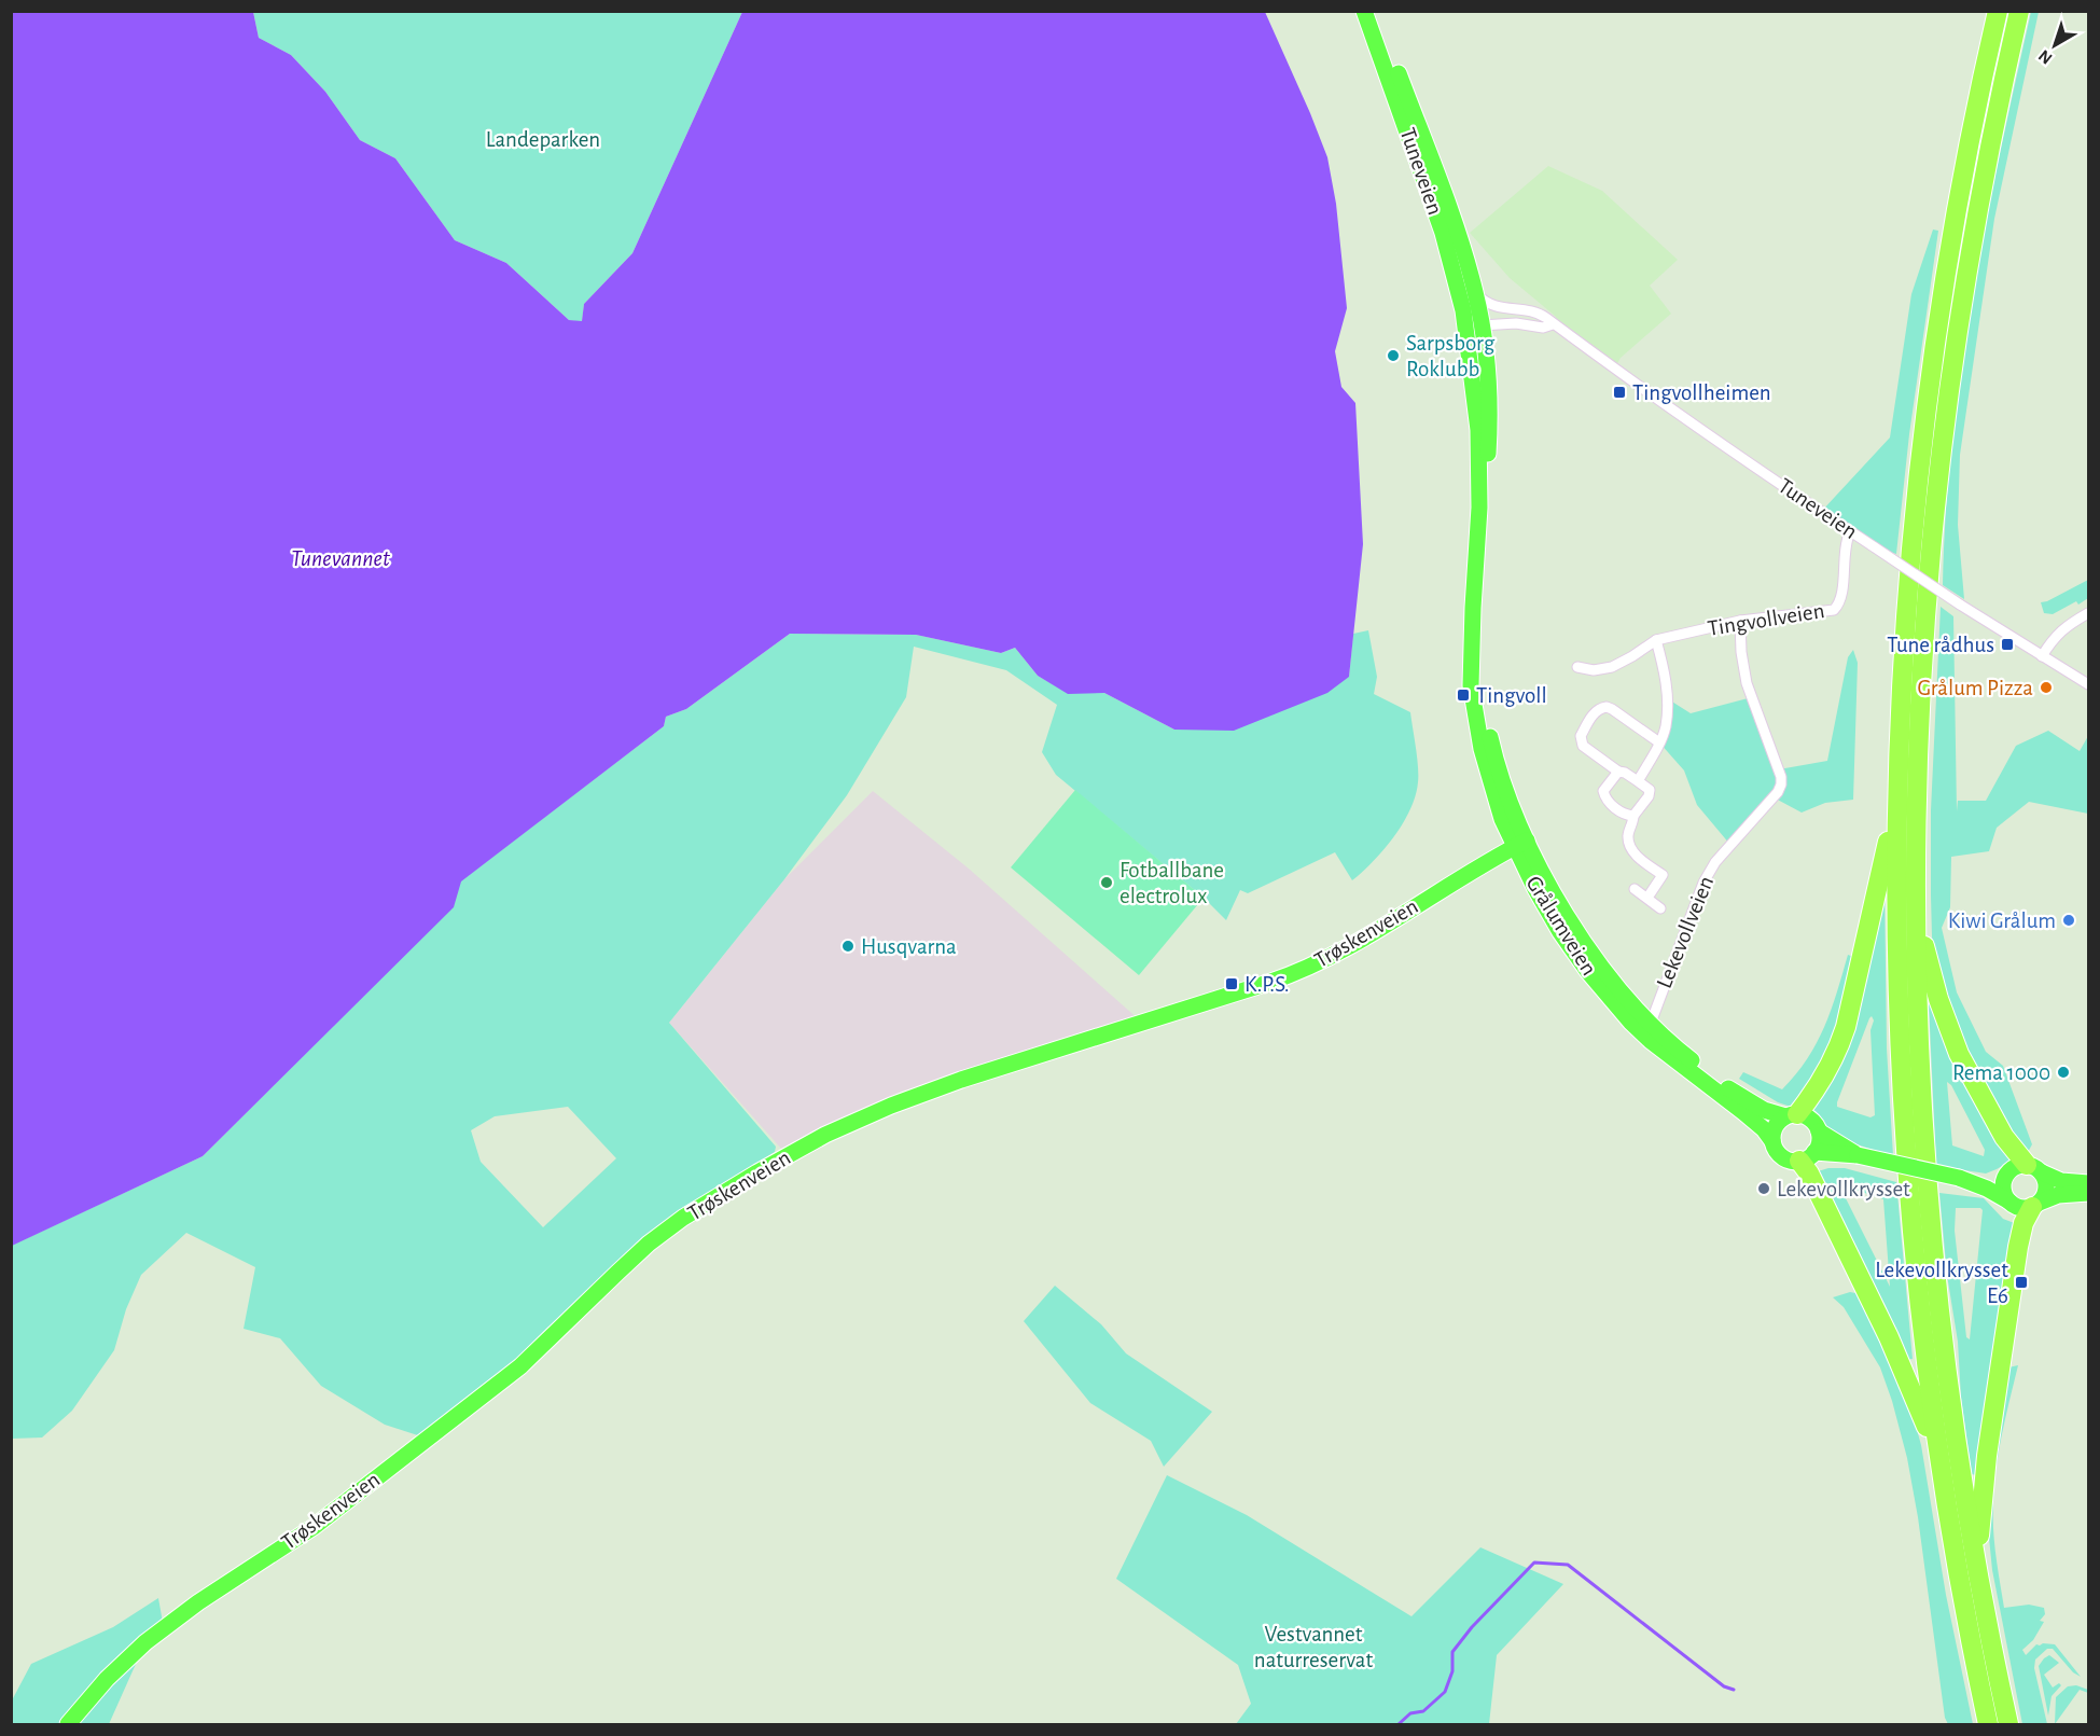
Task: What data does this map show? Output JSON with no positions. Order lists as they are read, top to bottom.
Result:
{
  "streets": {
    "main road": ["Tuneveien", "Grålumveien", "Trøskenveien"],
    "street": ["Tingvollveien", "Lekevollveien"]
  },
  "crossings": [
    ["Tuneveien", "Tingvollveien"],
    ["Tuneveien", "Grålumveien"],
    ["Tingvollveien", "Lekevollveien"],
    ["Grålumveien", "Lekevollveien"],
    ["Grålumveien", "Trøskenveien"]
  ],
  "water": ["Tunevannet"],
  "parks": ["Landeparken", "Vestvannet naturreservat"],
  "places": {
    "other": [
      "Sarpsborg Roklubb",
      "Grålum Pizza",
      "Fotballbane electrolux",
      "Kiwi Grålum",
      "Husqvarna",
      "Rema 1000",
      "Lekevollkrysset"
    ],
    "transit": [
      "Tingvollheimen",
      "Tune rådhus",
      "Tingvoll",
      "K.P.S.",
      "Lekevollkrysset E6"
    ]
  },
  "north": "bottom left"
}
